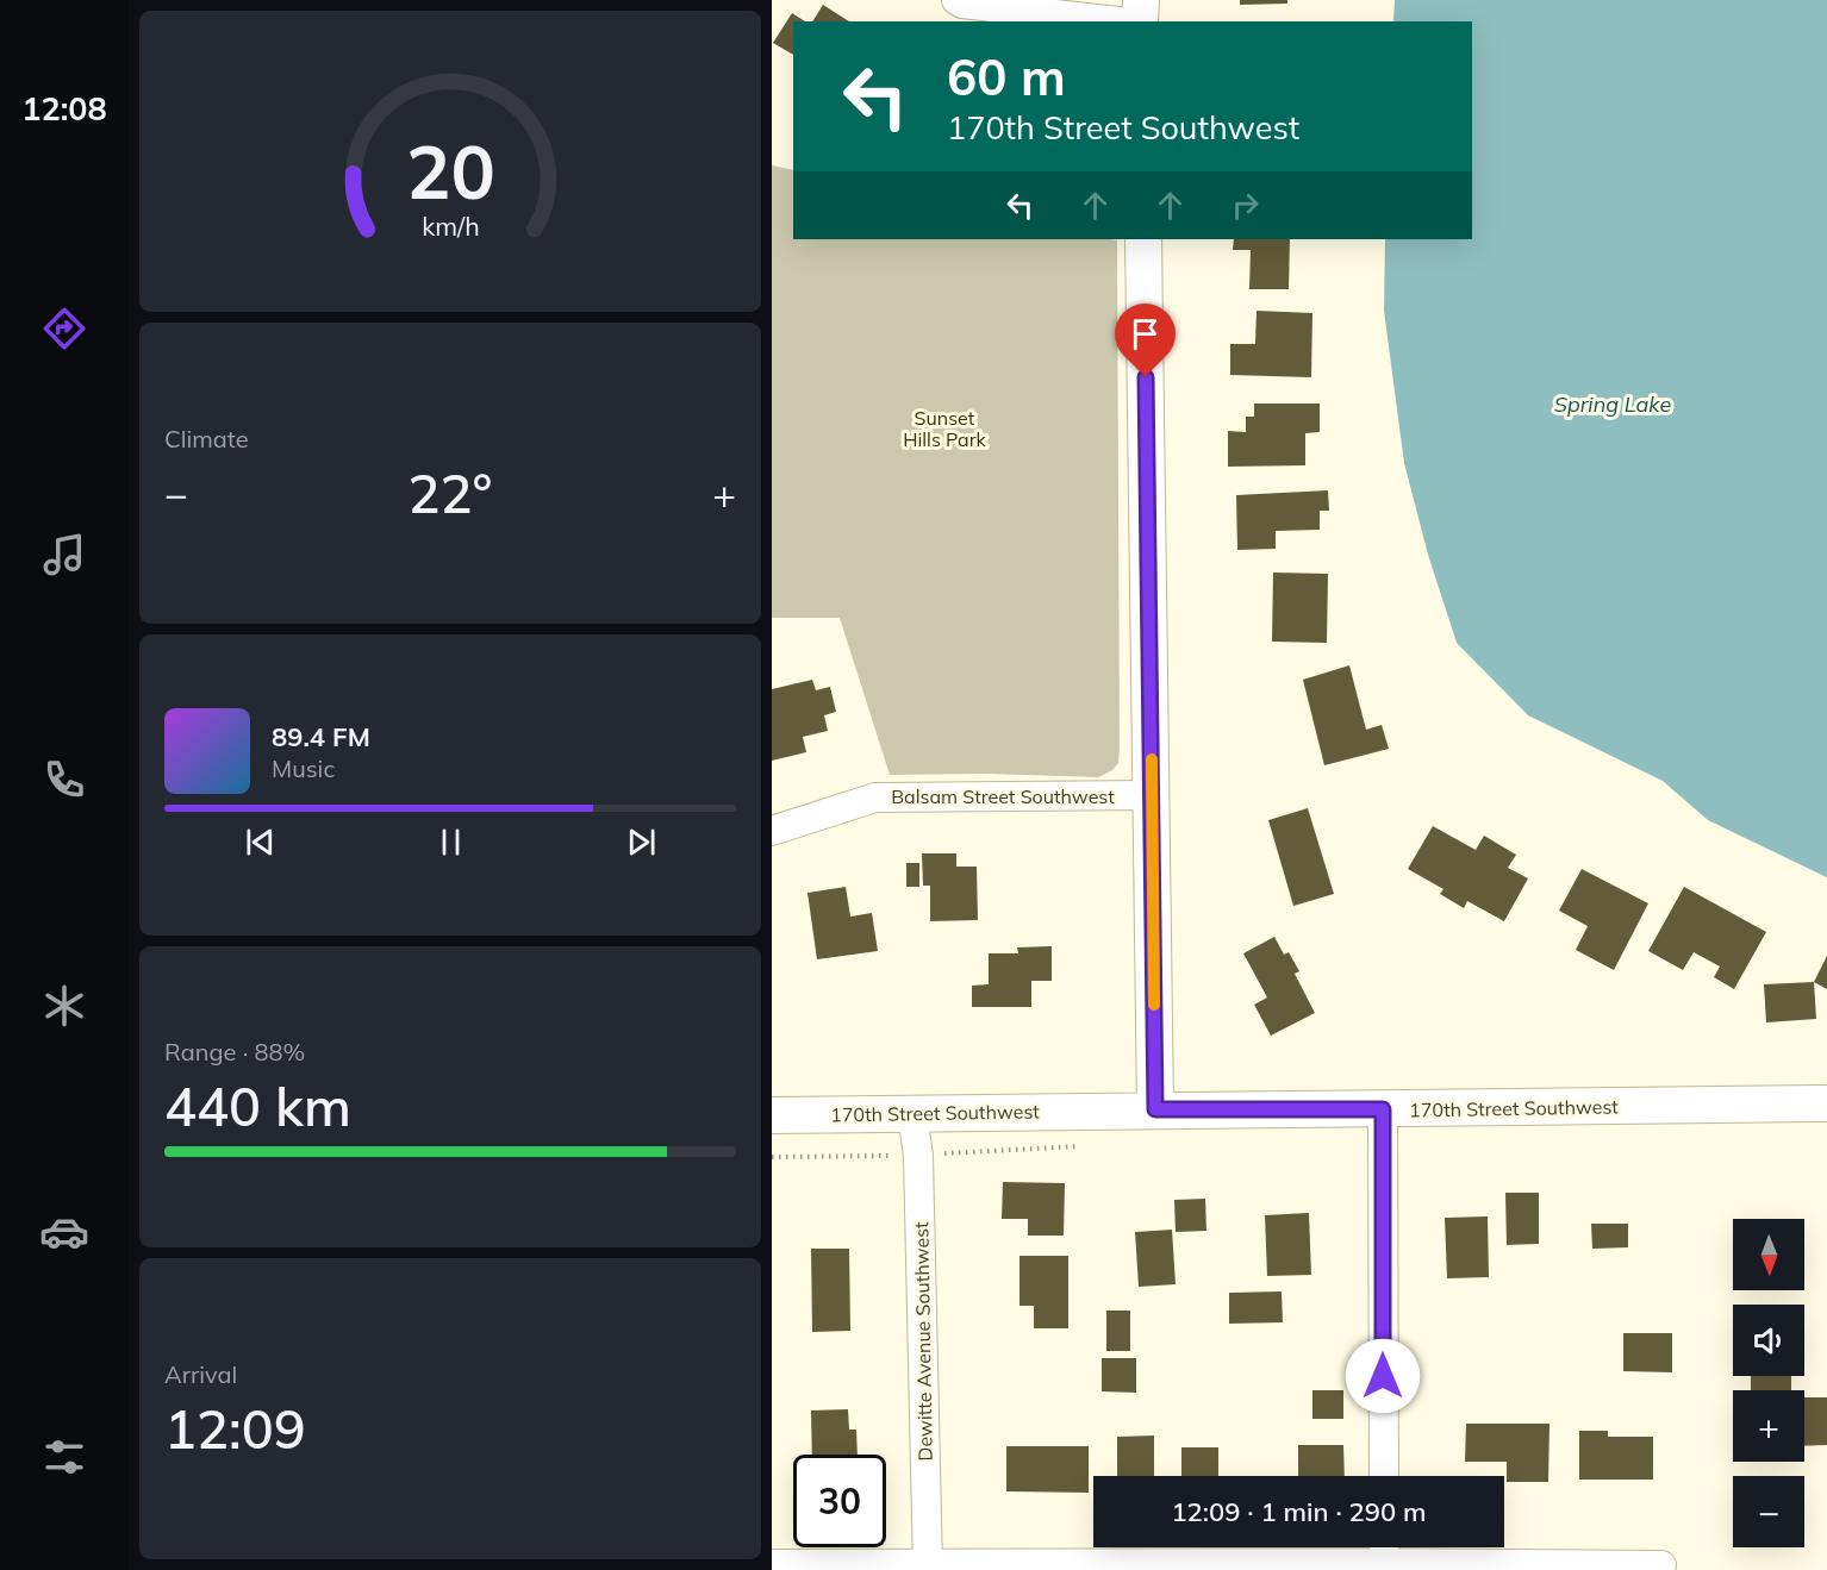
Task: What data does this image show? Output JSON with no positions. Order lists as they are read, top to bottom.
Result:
{
  "streets": {
    "street": ["Balsam Street Southwest", "170th Street Southwest", "Dewitte Avenue Southwest"]
  },
  "crossings": [
    ["170th Street Southwest", "Dewitte Avenue Southwest"]
  ],
  "water": ["Spring Lake"],
  "parks": ["Sunset Hills Park"],
  "north": "bottom",
  "page": {
    "tabs": "12:08",
    "turn": ["60 m", "170th Street Southwest"],
    "tile": [
      "Climate",
      ["Range · 88%", "440 km"],
      ["Arrival", "12:09"]
    ],
    "heat": ["−", "22°", "+"],
    "song": ["89.4 FM", "Music"],
    "map_buttons": ["+", "−"],
    "limit": "30",
    "trip": "12:09 · 1 min · 290 m",
    "gauge": ["20", "km/h"]
  }
}
